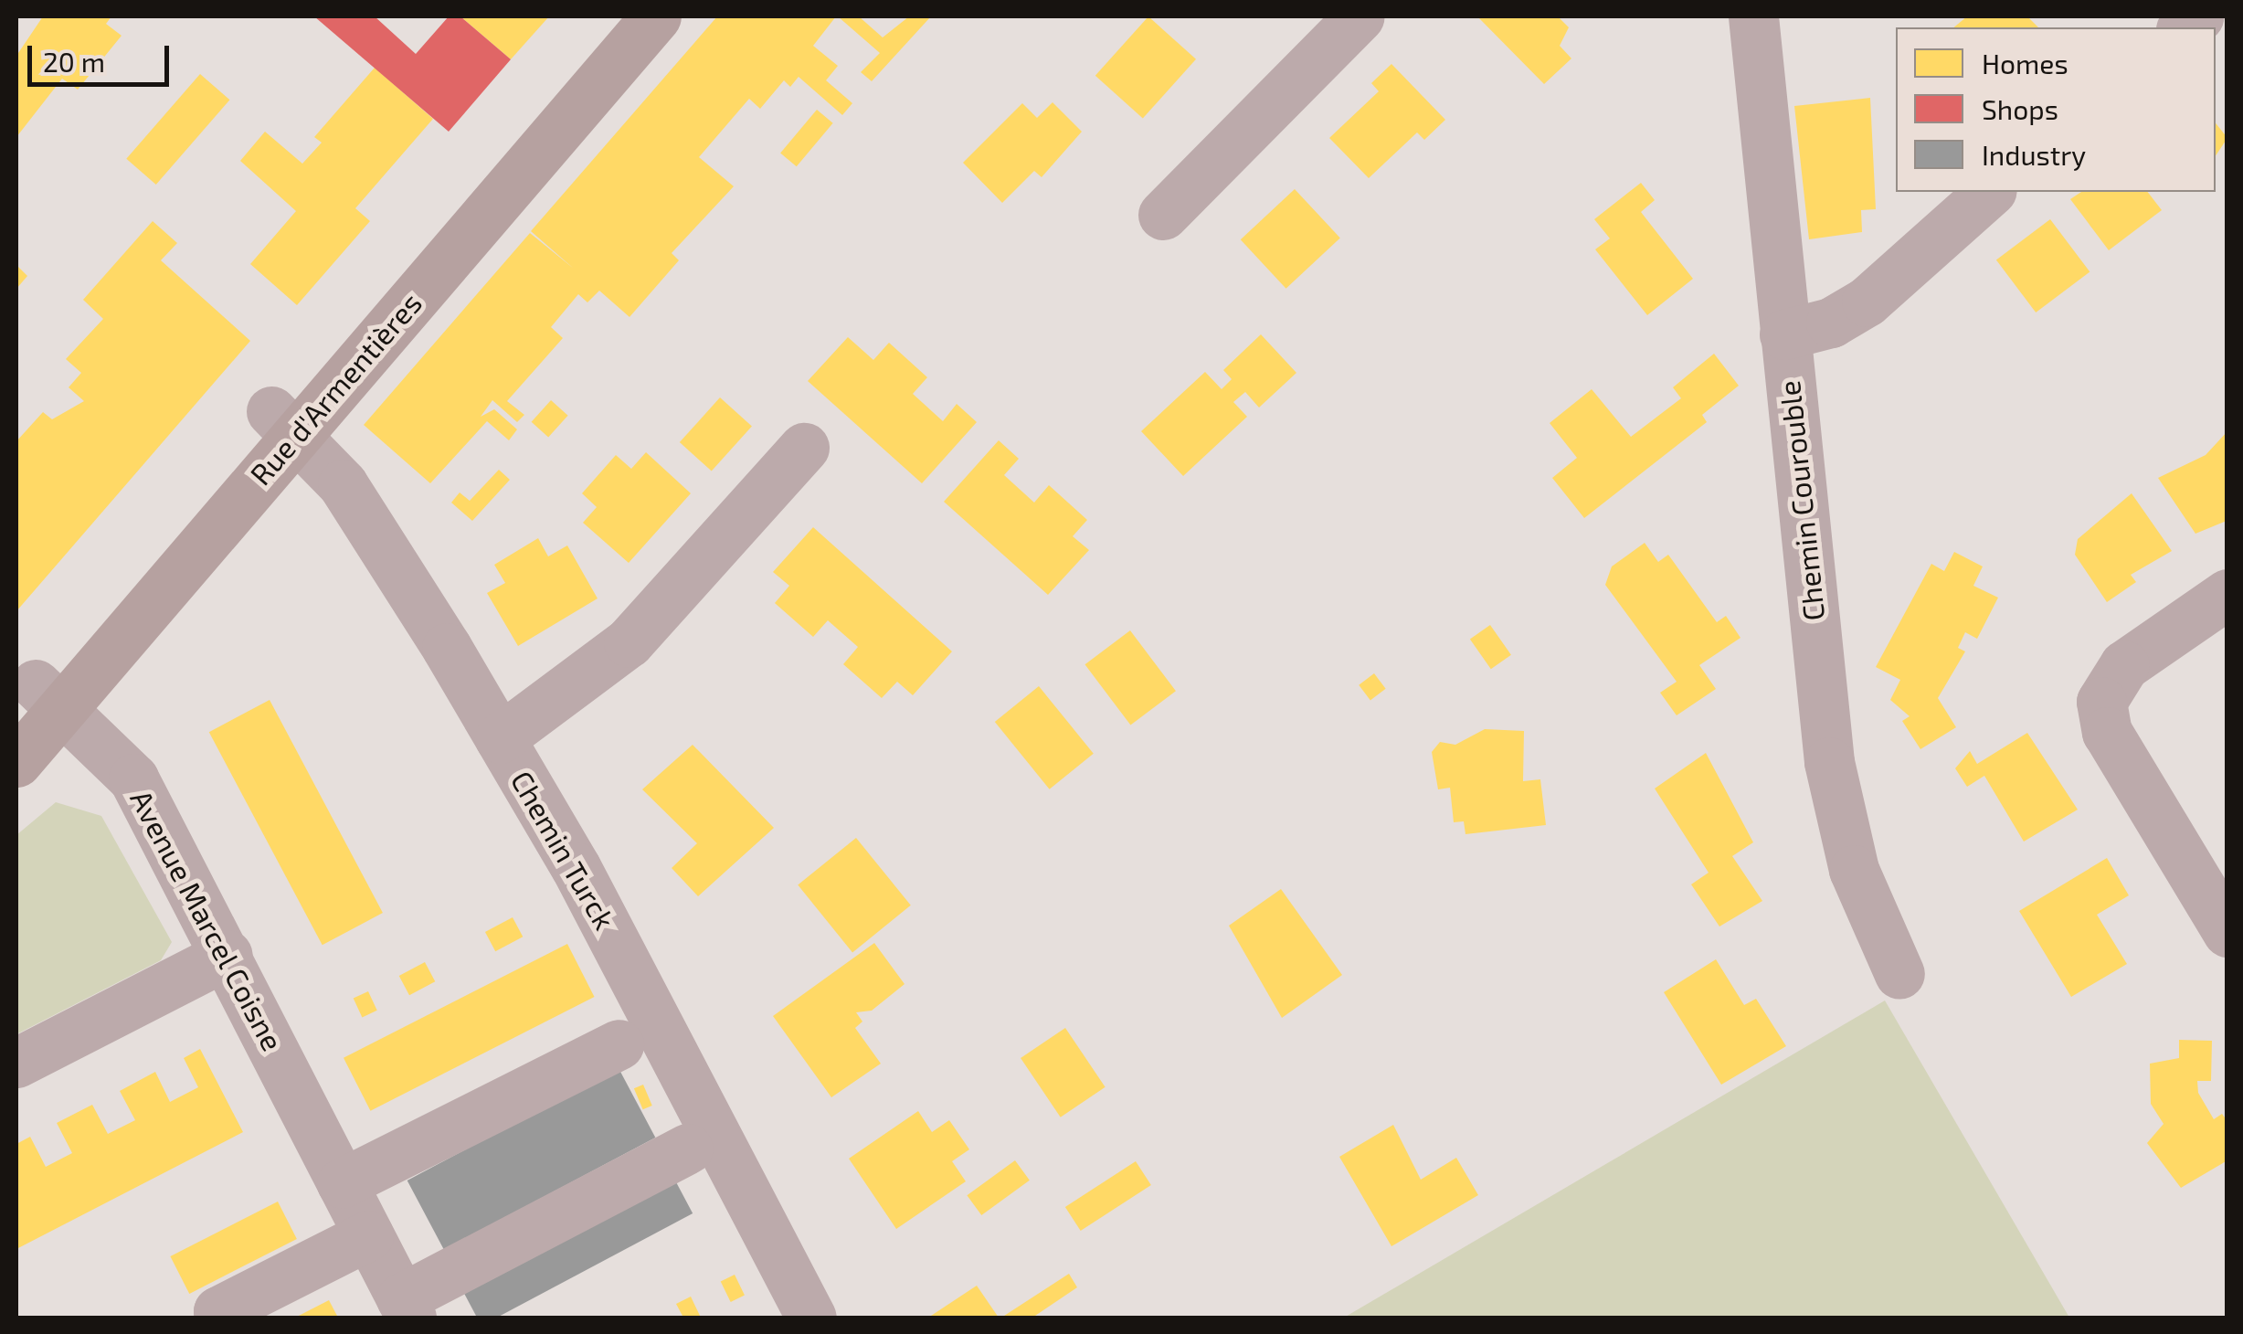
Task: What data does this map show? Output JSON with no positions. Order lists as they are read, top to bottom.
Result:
{
  "streets": {
    "main road": ["Rue d'Armentières"],
    "street": ["Chemin Courouble", "Chemin Turck", "Avenue Marcel Coisne"]
  },
  "crossings": [
    ["Rue d'Armentières", "Chemin Turck"],
    ["Rue d'Armentières", "Avenue Marcel Coisne"]
  ],
  "legend": ["Homes", "Shops", "Industry"],
  "scale_bar": "20 m"
}
